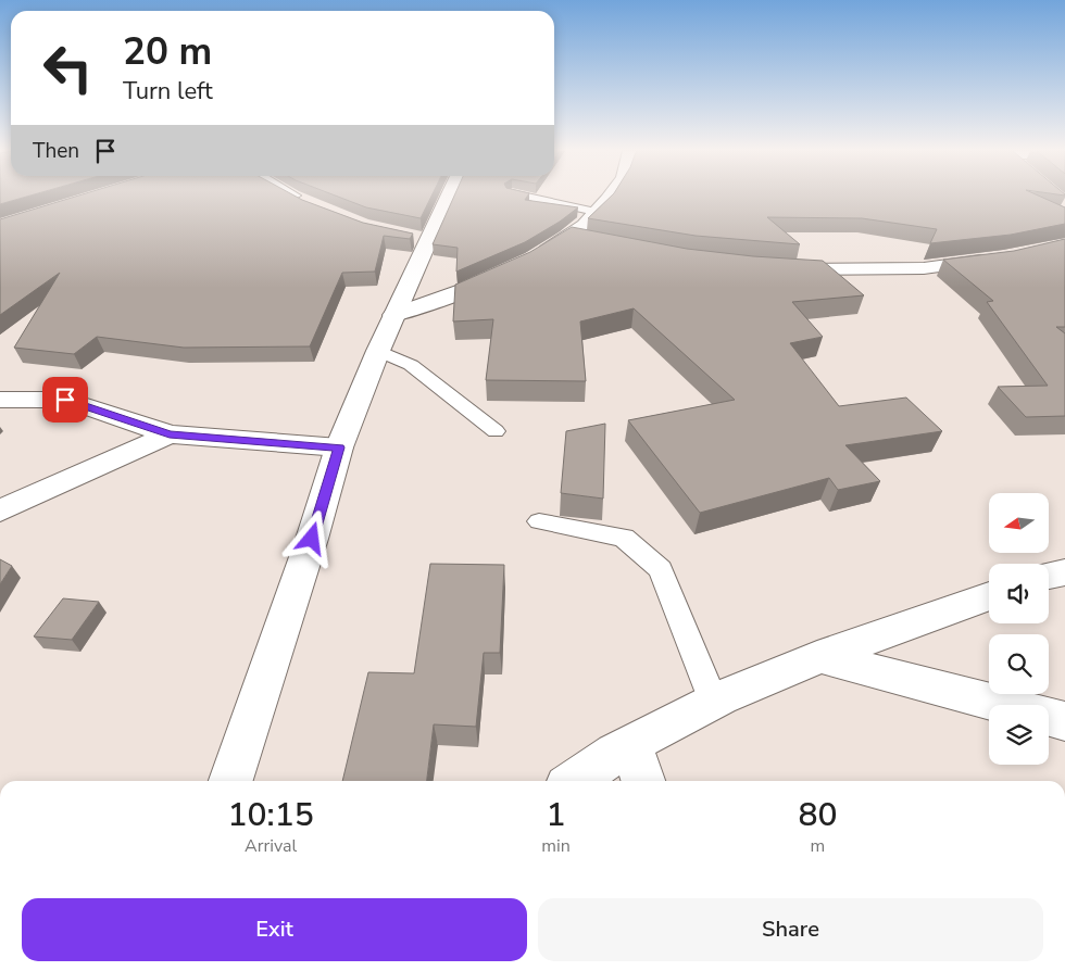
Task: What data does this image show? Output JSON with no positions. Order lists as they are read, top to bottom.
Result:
{
  "north": "left",
  "page": {
    "turn": ["20 m", "Turn left"],
    "then": "Then",
    "eta": [
      "10:15",
      "Arrival",
      "1",
      "min",
      "80",
      "m"
    ],
    "buttons": ["Exit", "Share"]
  }
}
